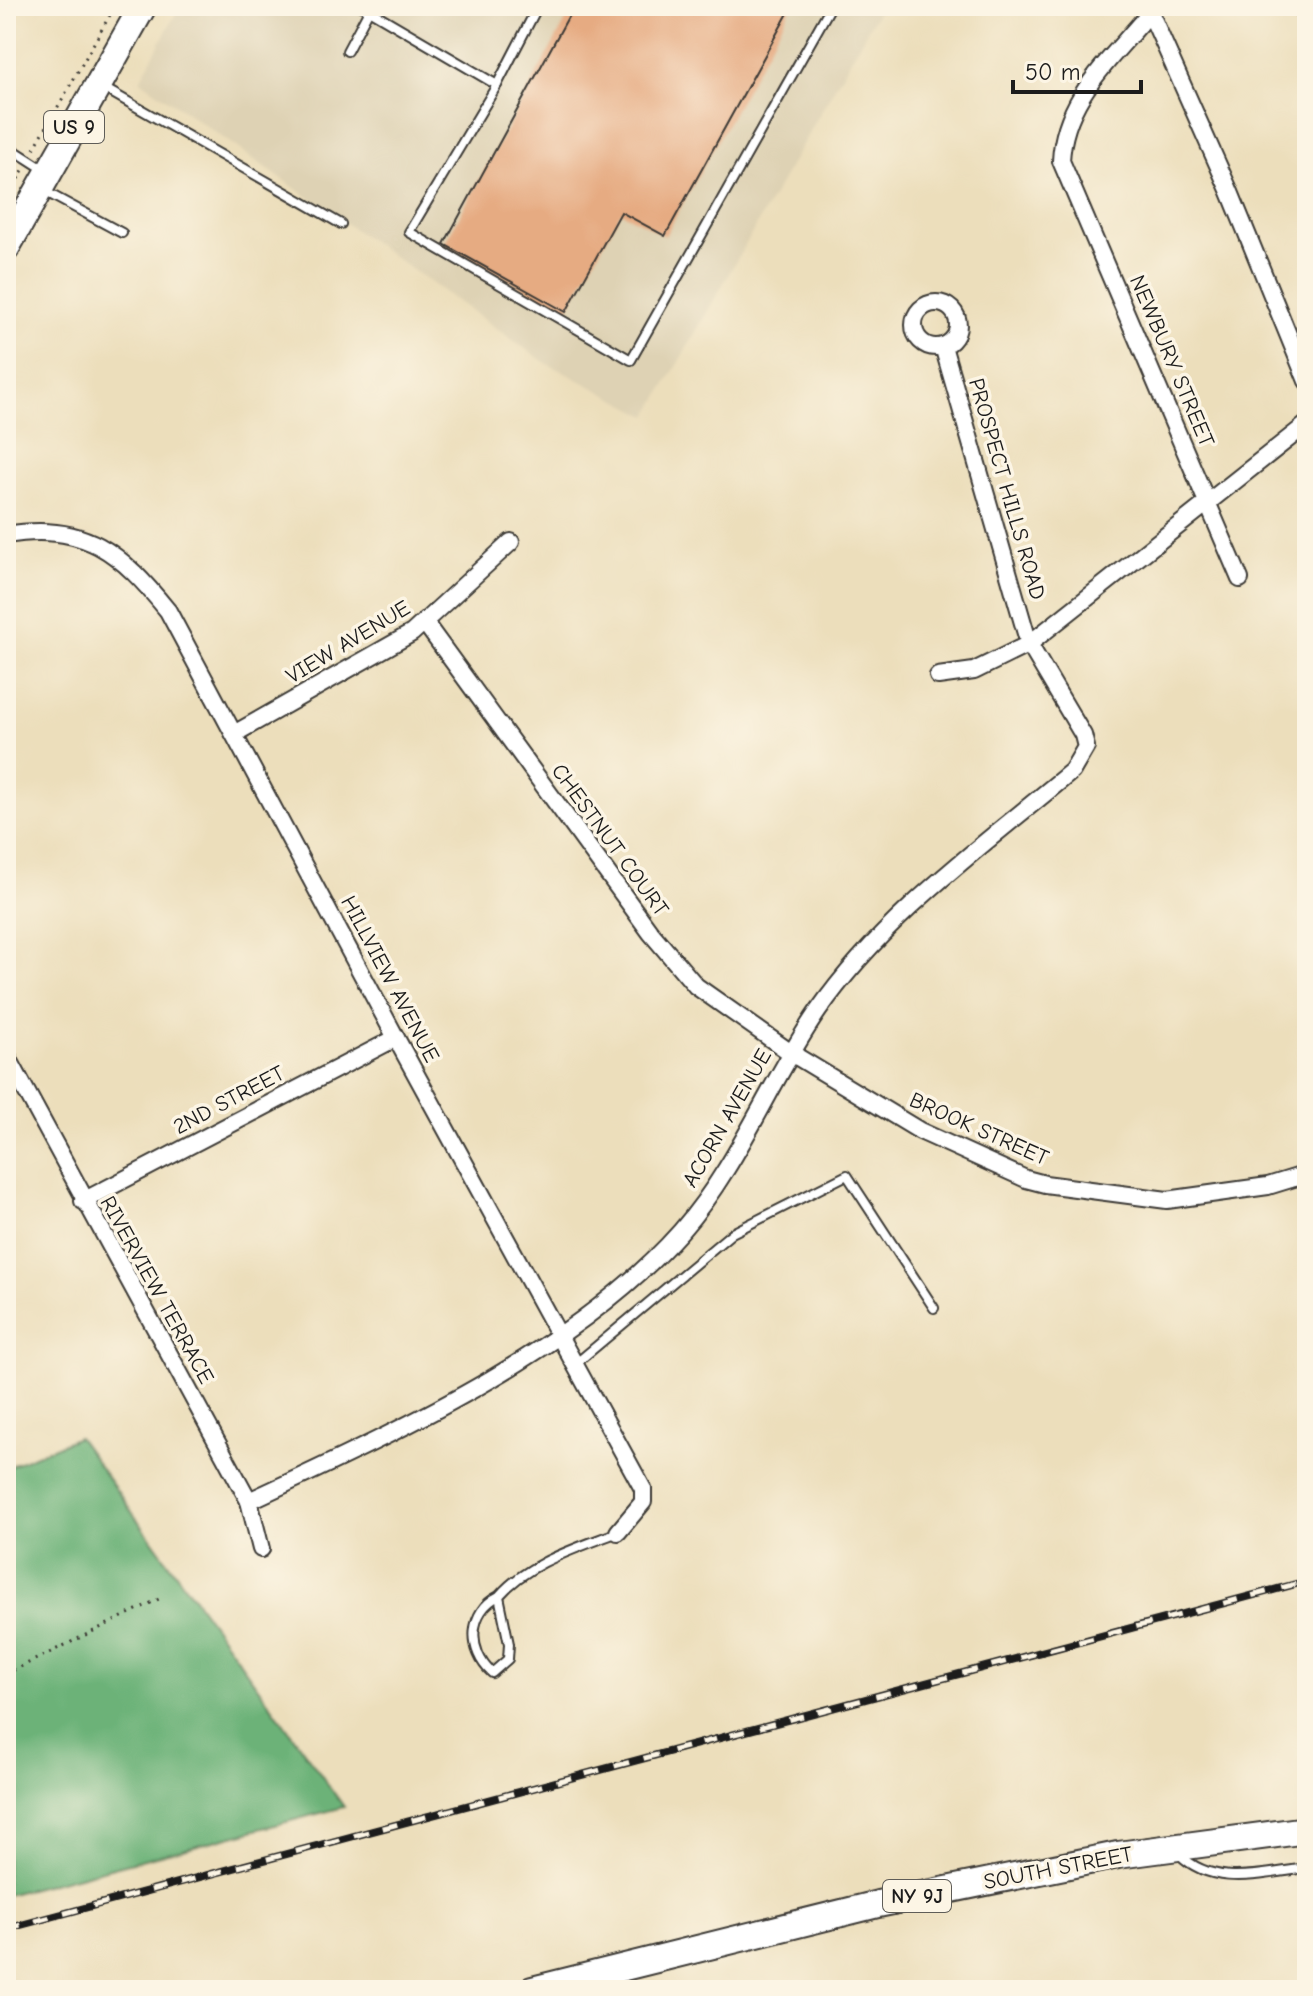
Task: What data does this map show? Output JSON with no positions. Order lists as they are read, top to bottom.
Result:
{
  "streets": {
    "main road": ["US 9", "SOUTH STREET", "NY 9J"],
    "street": [
      "NEWBURY STREET",
      "PROSPECT HILLS ROAD",
      "VIEW AVENUE",
      "CHESTNUT COURT",
      "HILLVIEW AVENUE",
      "2ND STREET",
      "ACORN AVENUE",
      "BROOK STREET",
      "RIVERVIEW TERRACE"
    ]
  },
  "crossings": [
    ["PROSPECT HILLS ROAD", "ACORN AVENUE"],
    ["VIEW AVENUE", "CHESTNUT COURT"],
    ["VIEW AVENUE", "HILLVIEW AVENUE"],
    ["CHESTNUT COURT", "ACORN AVENUE"],
    ["CHESTNUT COURT", "BROOK STREET"],
    ["HILLVIEW AVENUE", "2ND STREET"],
    ["HILLVIEW AVENUE", "ACORN AVENUE"],
    ["2ND STREET", "RIVERVIEW TERRACE"],
    ["ACORN AVENUE", "BROOK STREET"],
    ["ACORN AVENUE", "RIVERVIEW TERRACE"]
  ],
  "scale_bar": "50 m"
}
